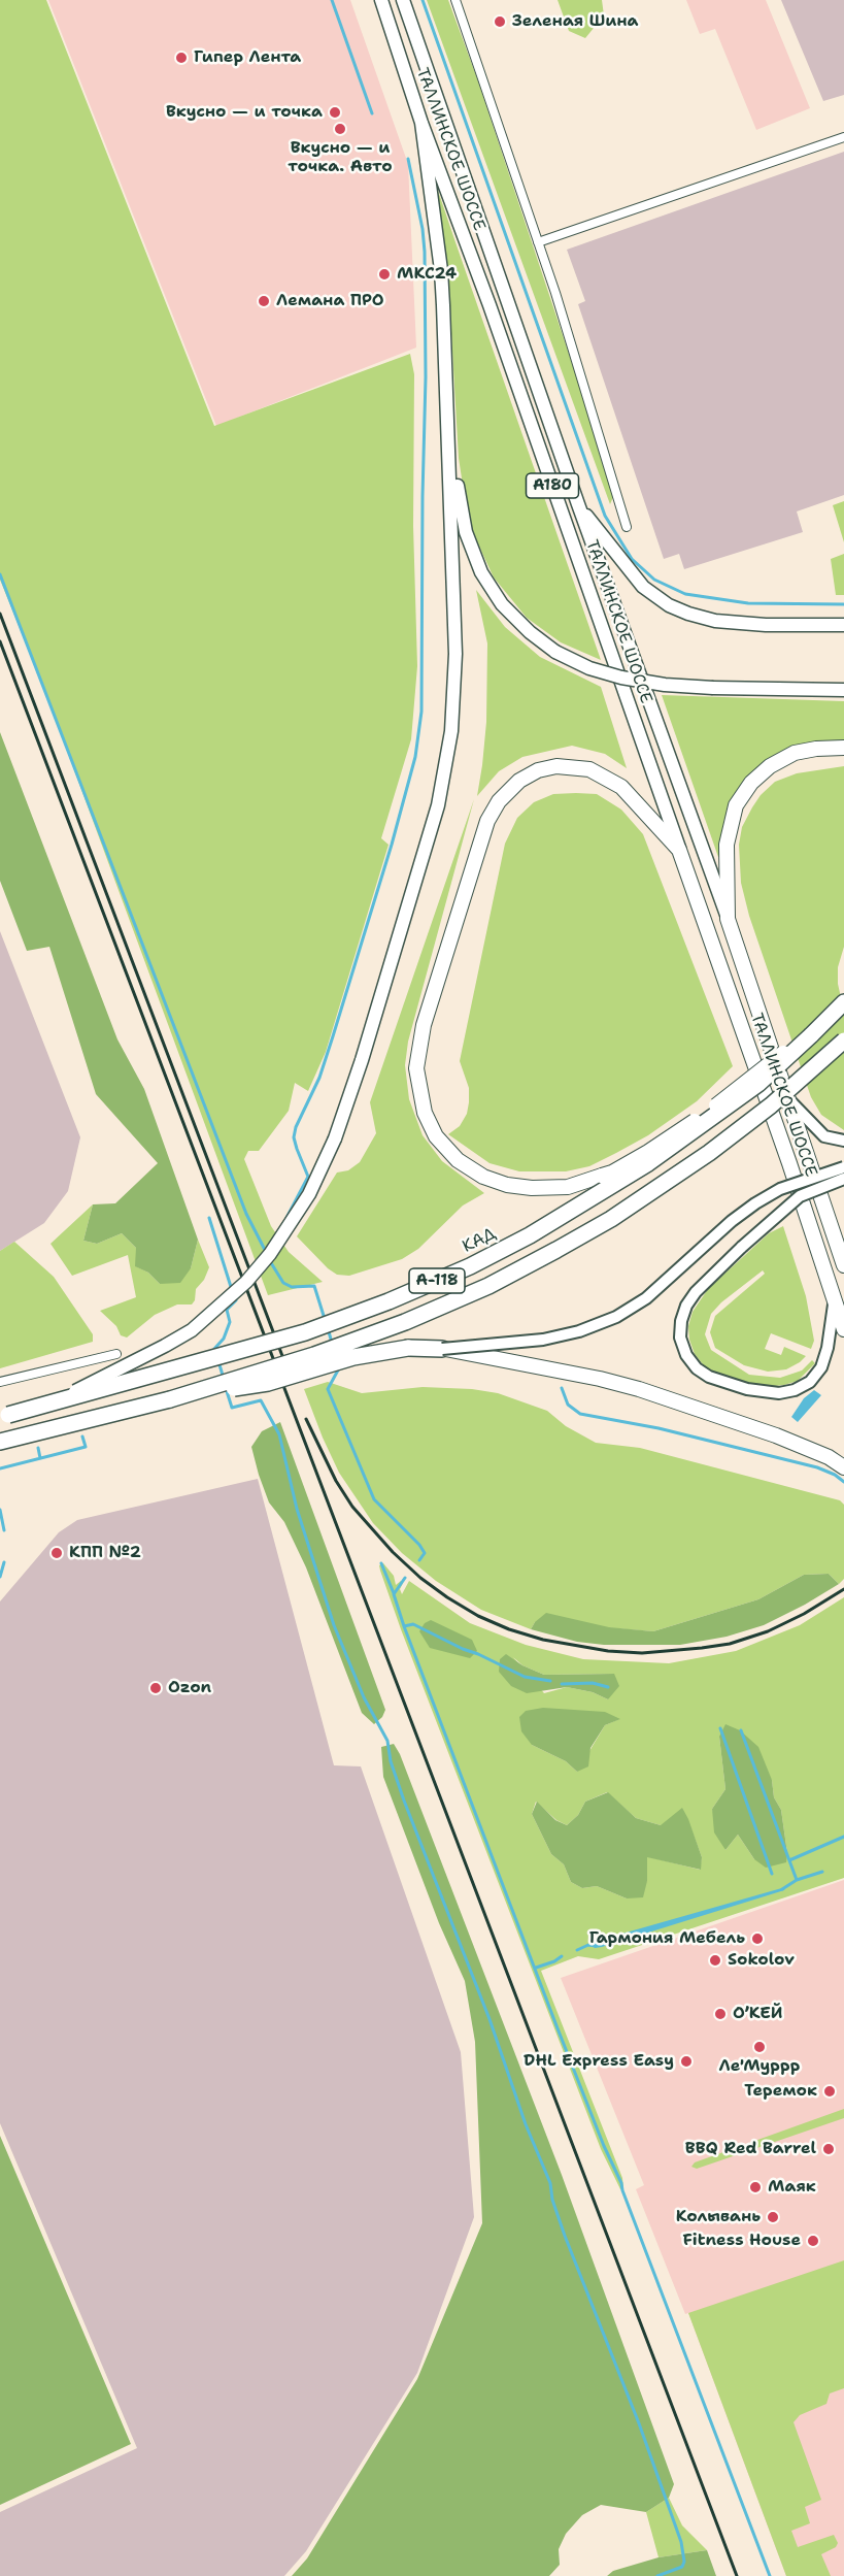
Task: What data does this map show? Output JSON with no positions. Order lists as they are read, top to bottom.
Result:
{
  "streets": {
    "highway": ["ТАЛЛИНСКОЕ ШОССЕ", "КАД", "А-118"],
    "main road": ["A180"]
  },
  "places": [
    "Зеленая Шина",
    "Гипер Лента",
    "Вкусно — и точка",
    "Вкусно — и точка. Авто",
    "МКС24",
    "Лемана ПРО",
    "КПП №2",
    "Ozon",
    "Гармония Мебель",
    "Sokolov",
    "О’КЕЙ",
    "Ле'Муррр",
    "DHL Express Easy",
    "Теремок",
    "BBQ Red Barrel",
    "Маяк",
    "Колывань",
    "Fitness House"
  ]
}
